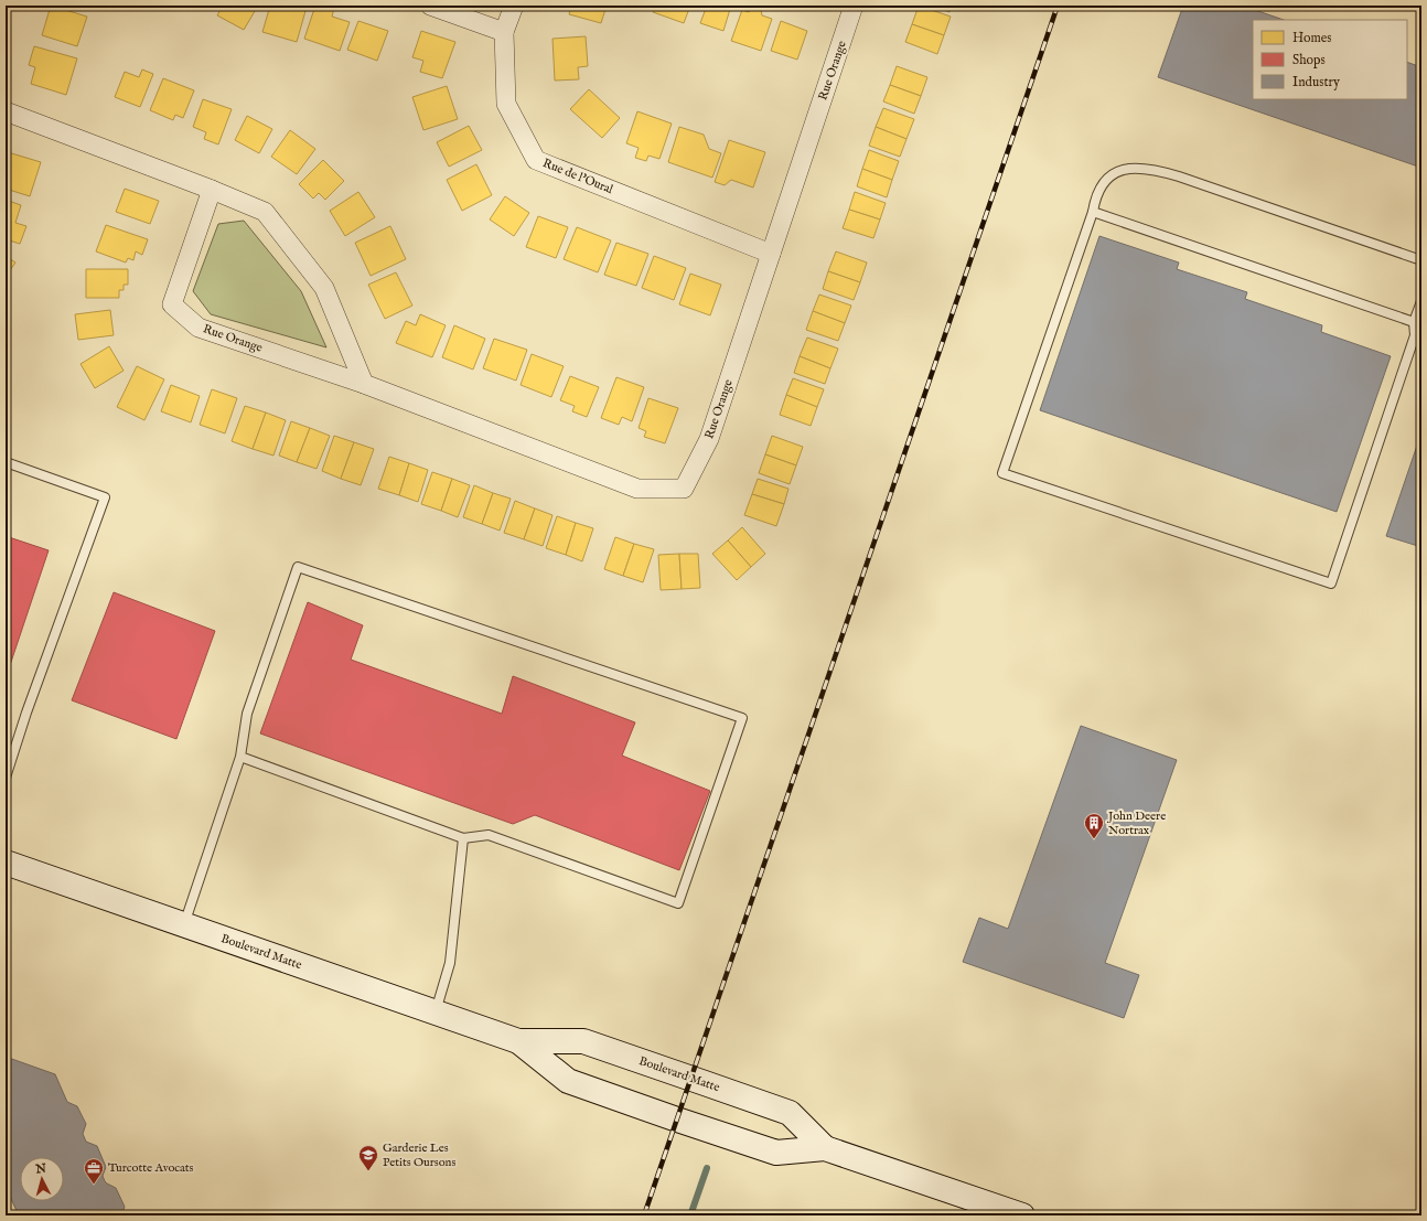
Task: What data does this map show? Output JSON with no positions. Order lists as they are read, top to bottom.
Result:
{
  "streets": {
    "main road": ["Boulevard Matte"],
    "street": ["Rue Orange", "Rue de l'Oural"]
  },
  "crossings": [
    ["Rue Orange", "Rue de l'Oural"]
  ],
  "places": {
    "building": ["John Deere Nortrax"],
    "school or university": ["Garderie Les Petits Oursons"],
    "office": ["Turcotte Avocats"]
  },
  "legend": ["Homes", "Shops", "Industry"],
  "north": "top"
}
